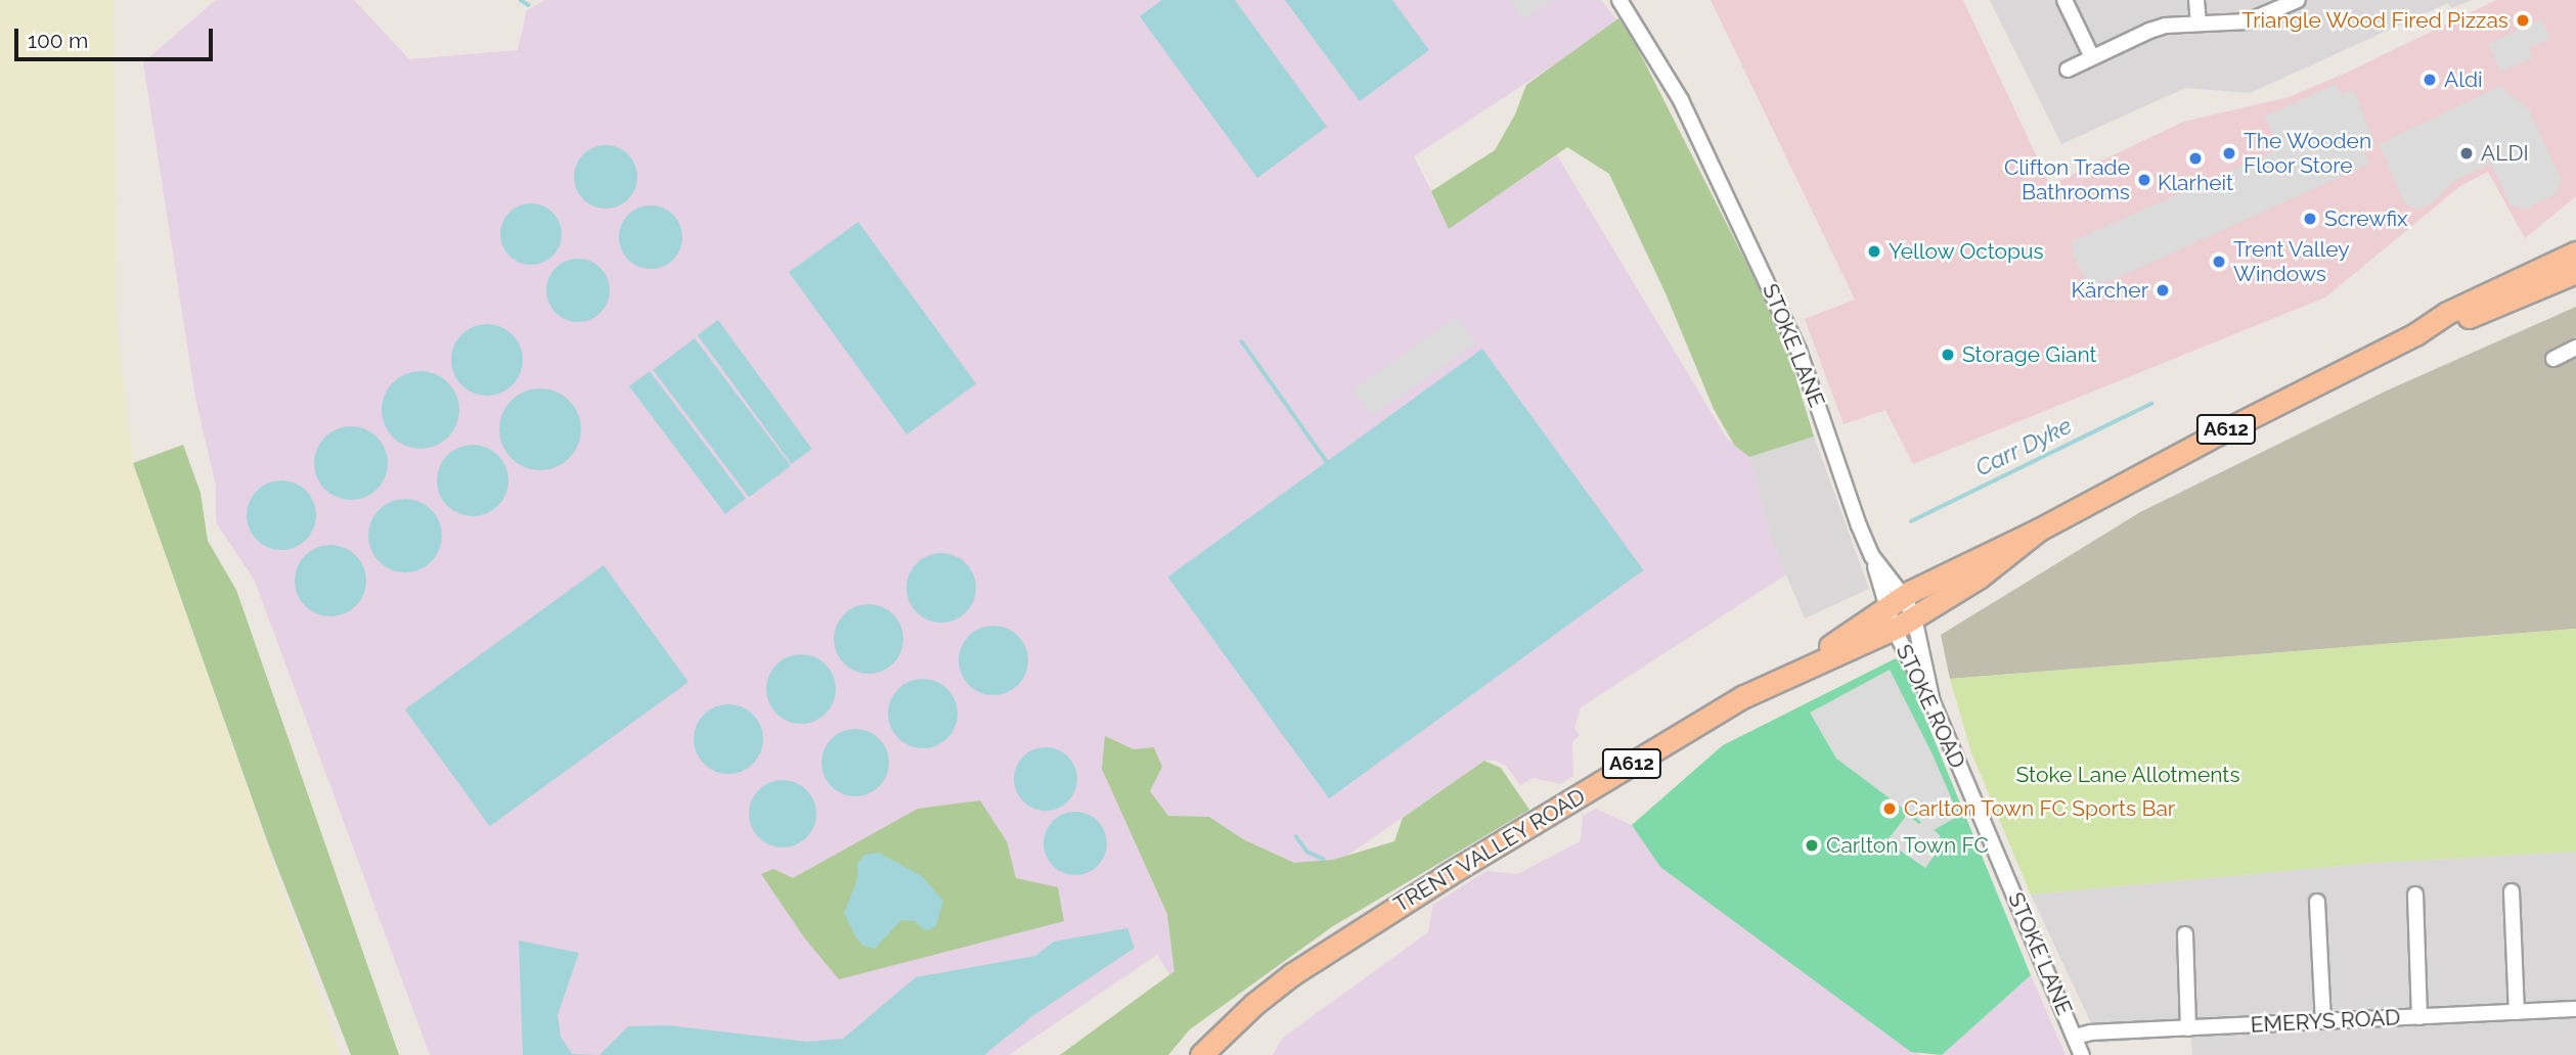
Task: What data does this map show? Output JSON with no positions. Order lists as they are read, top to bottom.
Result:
{
  "streets": {
    "main road": ["A612", "TRENT VALLEY ROAD"],
    "street": ["STOKE LANE", "STOKE ROAD", "EMERYS ROAD"]
  },
  "crossings": [
    ["STOKE LANE", "STOKE ROAD"],
    ["STOKE LANE", "EMERYS ROAD"],
    ["STOKE ROAD", "TRENT VALLEY ROAD"]
  ],
  "water": ["Carr Dyke"],
  "parks": ["Stoke Lane Allotments"],
  "places": [
    "Triangle Wood Fired Pizzas",
    "Aldi",
    "The Wooden Floor Store",
    "ALDI",
    "Klarheit",
    "Clifton Trade Bathrooms",
    "Screwfix",
    "Yellow Octopus",
    "Trent Valley Windows",
    "Kärcher",
    "Storage Giant",
    "Carlton Town FC Sports Bar",
    "Carlton Town FC"
  ],
  "scale_bar": "100 m"
}
